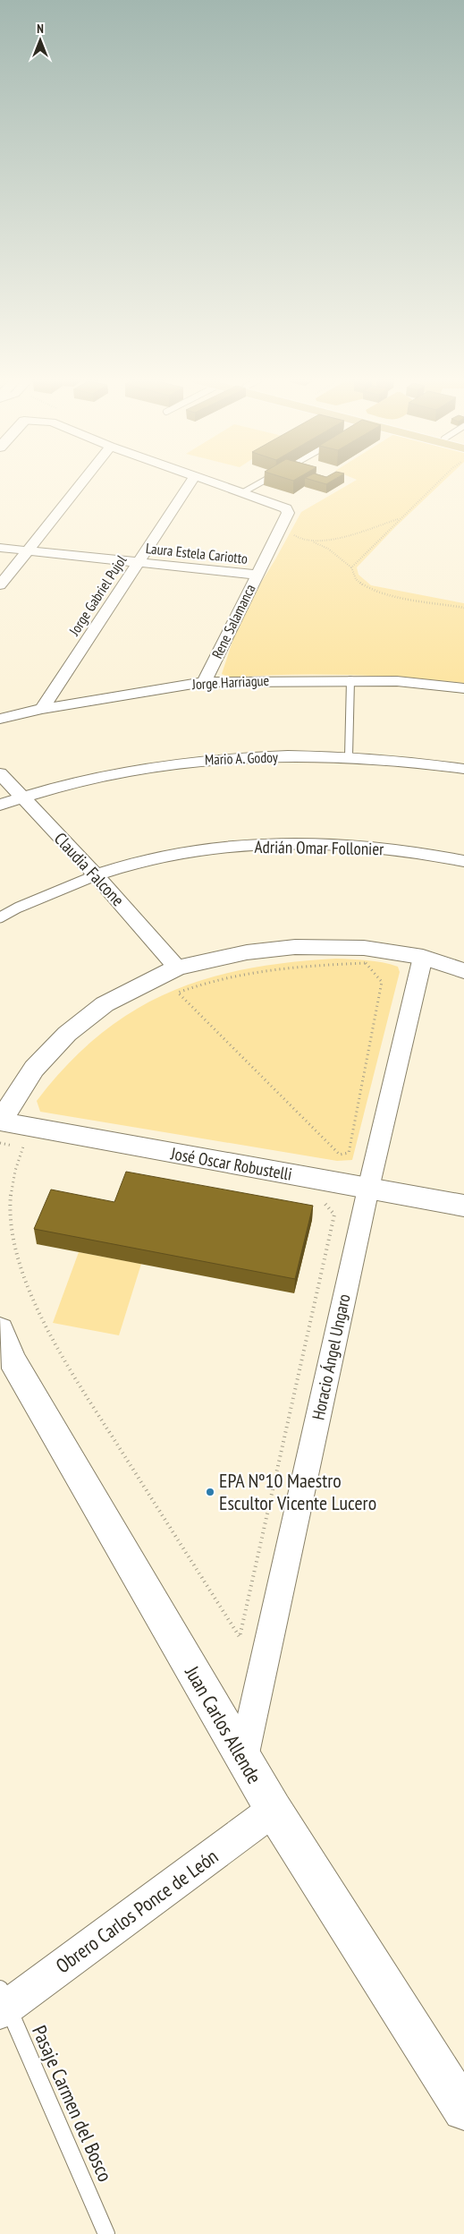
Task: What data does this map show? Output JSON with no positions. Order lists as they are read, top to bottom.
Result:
{
  "streets": {
    "street": [
      "Laura Estela Cariotto",
      "Jorge Gabriel Pujol",
      "Rene Salamanca",
      "Jorge Harriague",
      "Mario A. Godoy",
      "Adrián Omar Follonier",
      "Claudia Falcone",
      "José Oscar Robustelli",
      "Horacio Ángel Ungaro",
      "Juan Carlos Allende",
      "Obrero Carlos Ponce de León"
    ],
    "lane": ["Pasaje Carmen del Bosco"]
  },
  "crossings": [
    ["Laura Estela Cariotto", "Jorge Gabriel Pujol"],
    ["Laura Estela Cariotto", "Rene Salamanca"],
    ["Jorge Gabriel Pujol", "Jorge Harriague"],
    ["Rene Salamanca", "Jorge Harriague"],
    ["Mario A. Godoy", "Claudia Falcone"],
    ["Adrián Omar Follonier", "Claudia Falcone"],
    ["José Oscar Robustelli", "Horacio Ángel Ungaro"],
    ["Horacio Ángel Ungaro", "Juan Carlos Allende"],
    ["Juan Carlos Allende", "Obrero Carlos Ponce de León"],
    ["Obrero Carlos Ponce de León", "Pasaje Carmen del Bosco"]
  ],
  "places": ["EPA Nº10 Maestro Escultor Vicente Lucero"],
  "north": "top"
}
